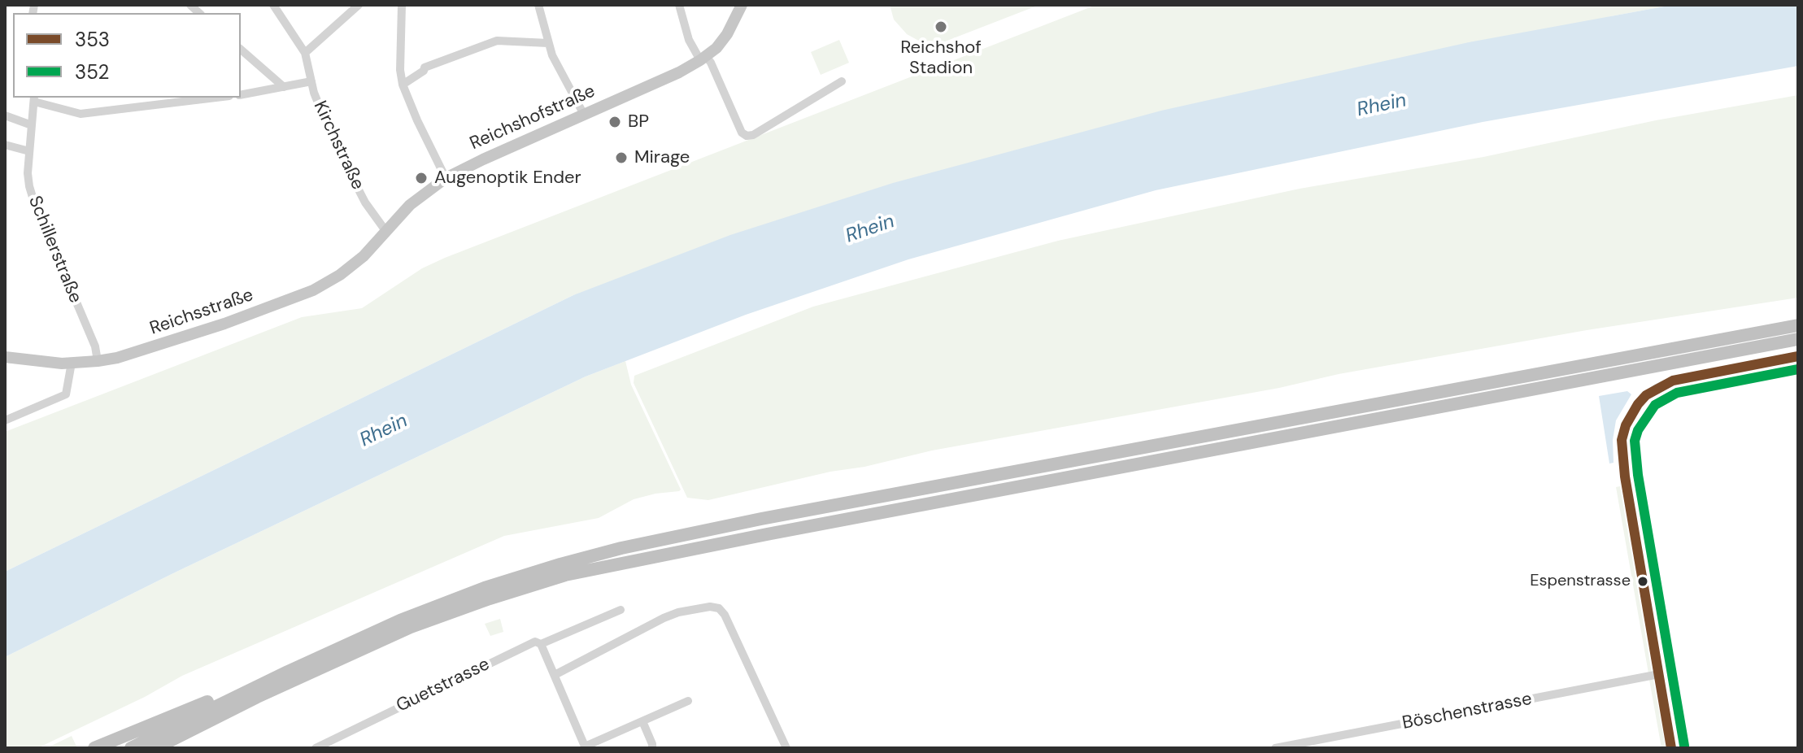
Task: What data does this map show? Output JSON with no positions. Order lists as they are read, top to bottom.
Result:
{
  "streets": {
    "main road": ["Reichshofstraße", "Reichsstraße"],
    "street": [
      "Kirchstraße",
      "Schillerstraße",
      "Guetstrasse",
      "Böschenstrasse"
    ]
  },
  "crossings": [
    ["Reichshofstraße", "Kirchstraße"],
    ["Reichshofstraße", "Reichsstraße"],
    ["Kirchstraße", "Reichsstraße"],
    ["Schillerstraße", "Reichsstraße"]
  ],
  "water": ["Rhein"],
  "places": [
    "Reichshof Stadion",
    "BP",
    "Mirage",
    "Augenoptik Ender",
    "Espenstrasse"
  ],
  "lines": ["transit line 353", "transit line 352"],
  "legend": ["353", "352"]
}
